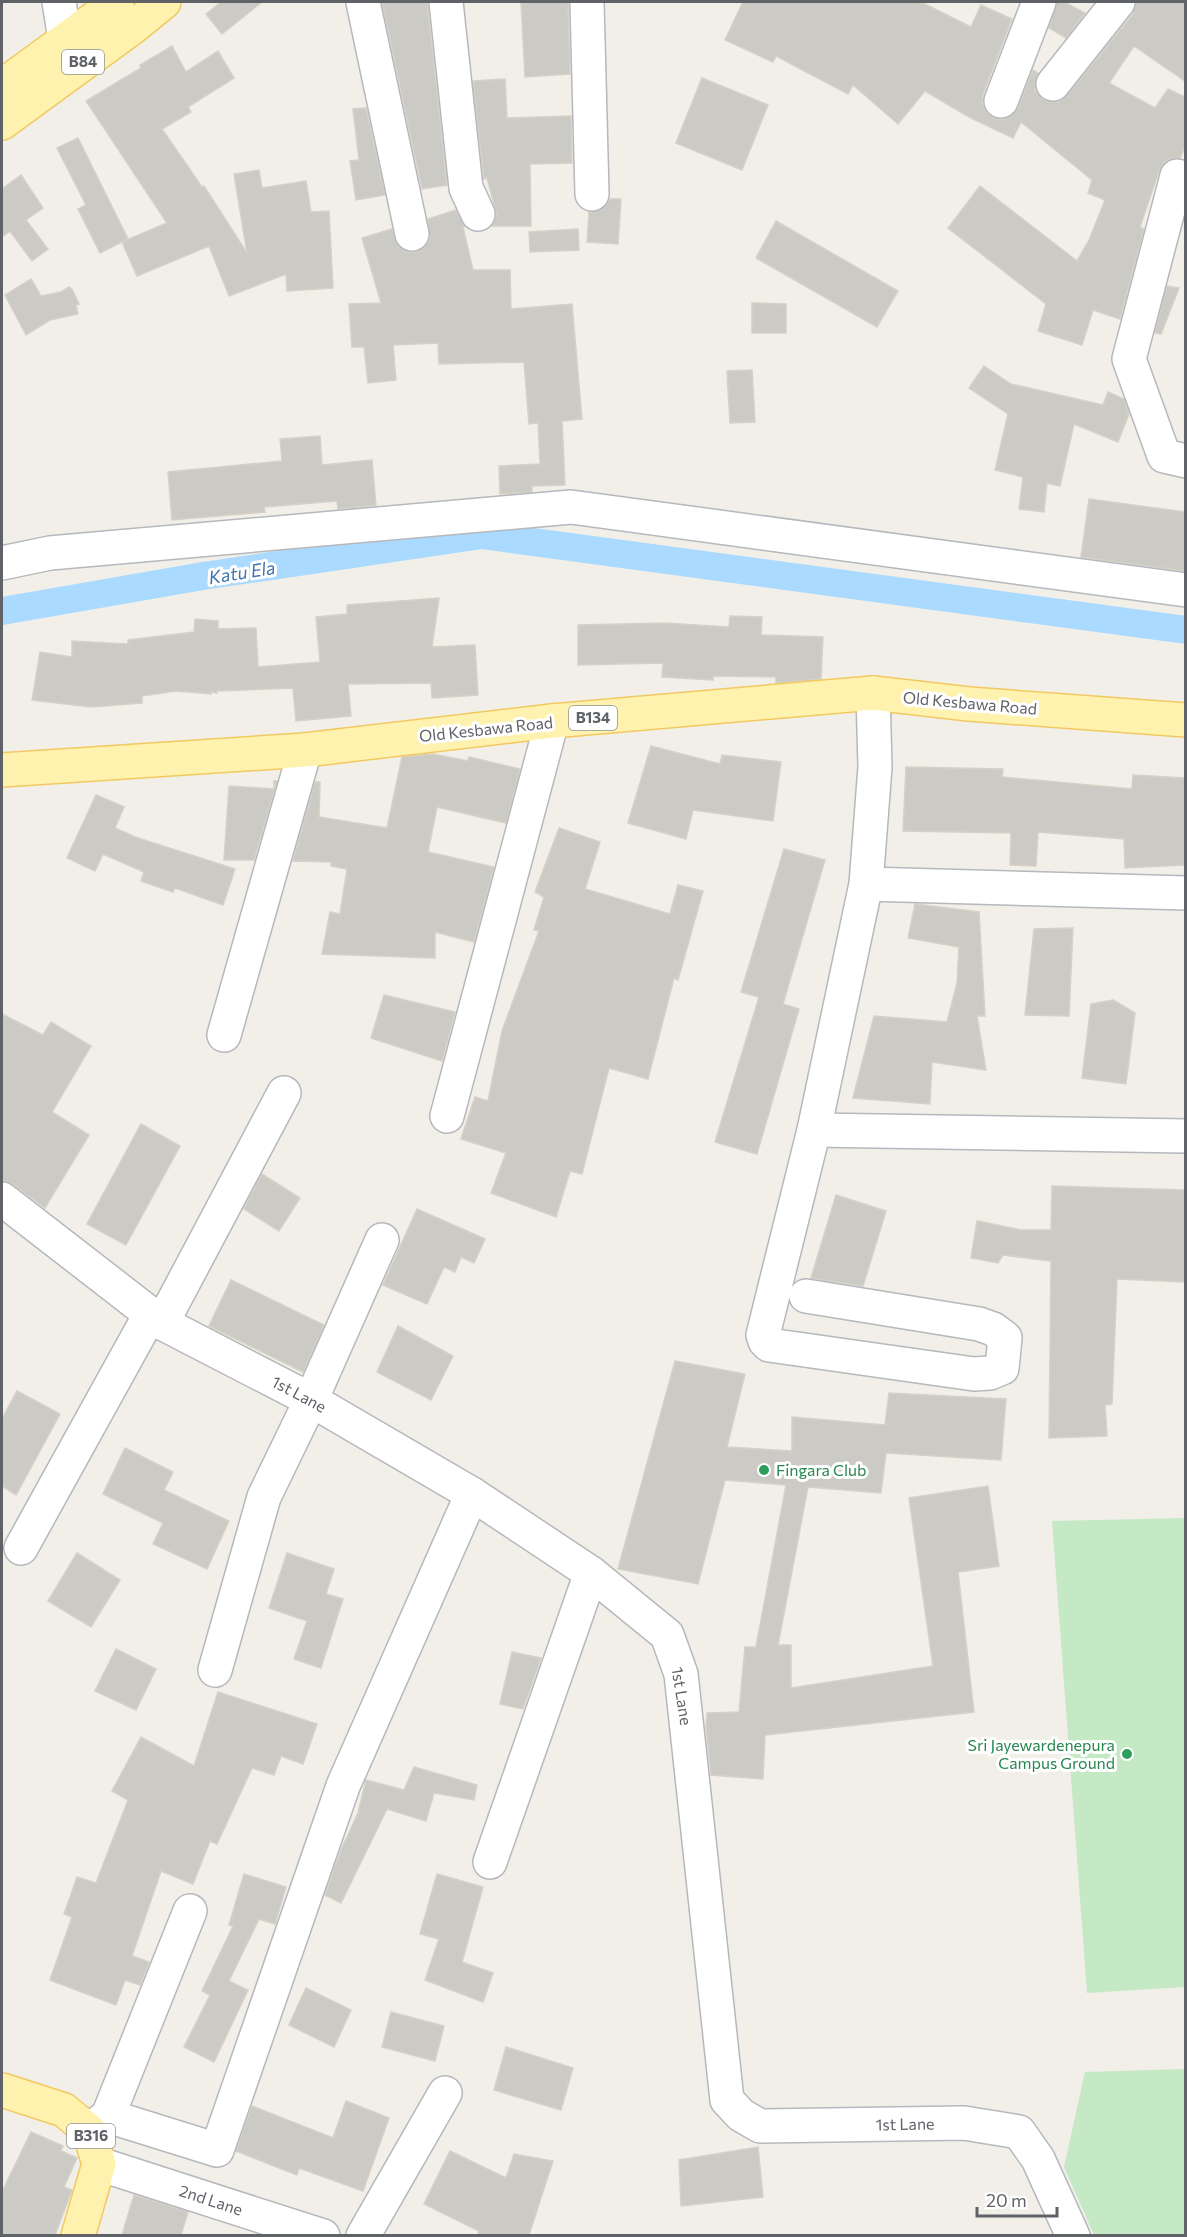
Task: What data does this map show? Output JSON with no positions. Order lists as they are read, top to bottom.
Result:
{
  "streets": {
    "main road": [
      "B84",
      "Old Kesbawa Road",
      "B134",
      "B316"
    ],
    "street": ["1st Lane", "2nd Lane"]
  },
  "crossings": [
    ["B316", "2nd Lane"]
  ],
  "water": ["Katu Ela"],
  "places": ["Fingara Club", "Sri Jayewardenepura Campus Ground"],
  "scale_bar": "20 m"
}
